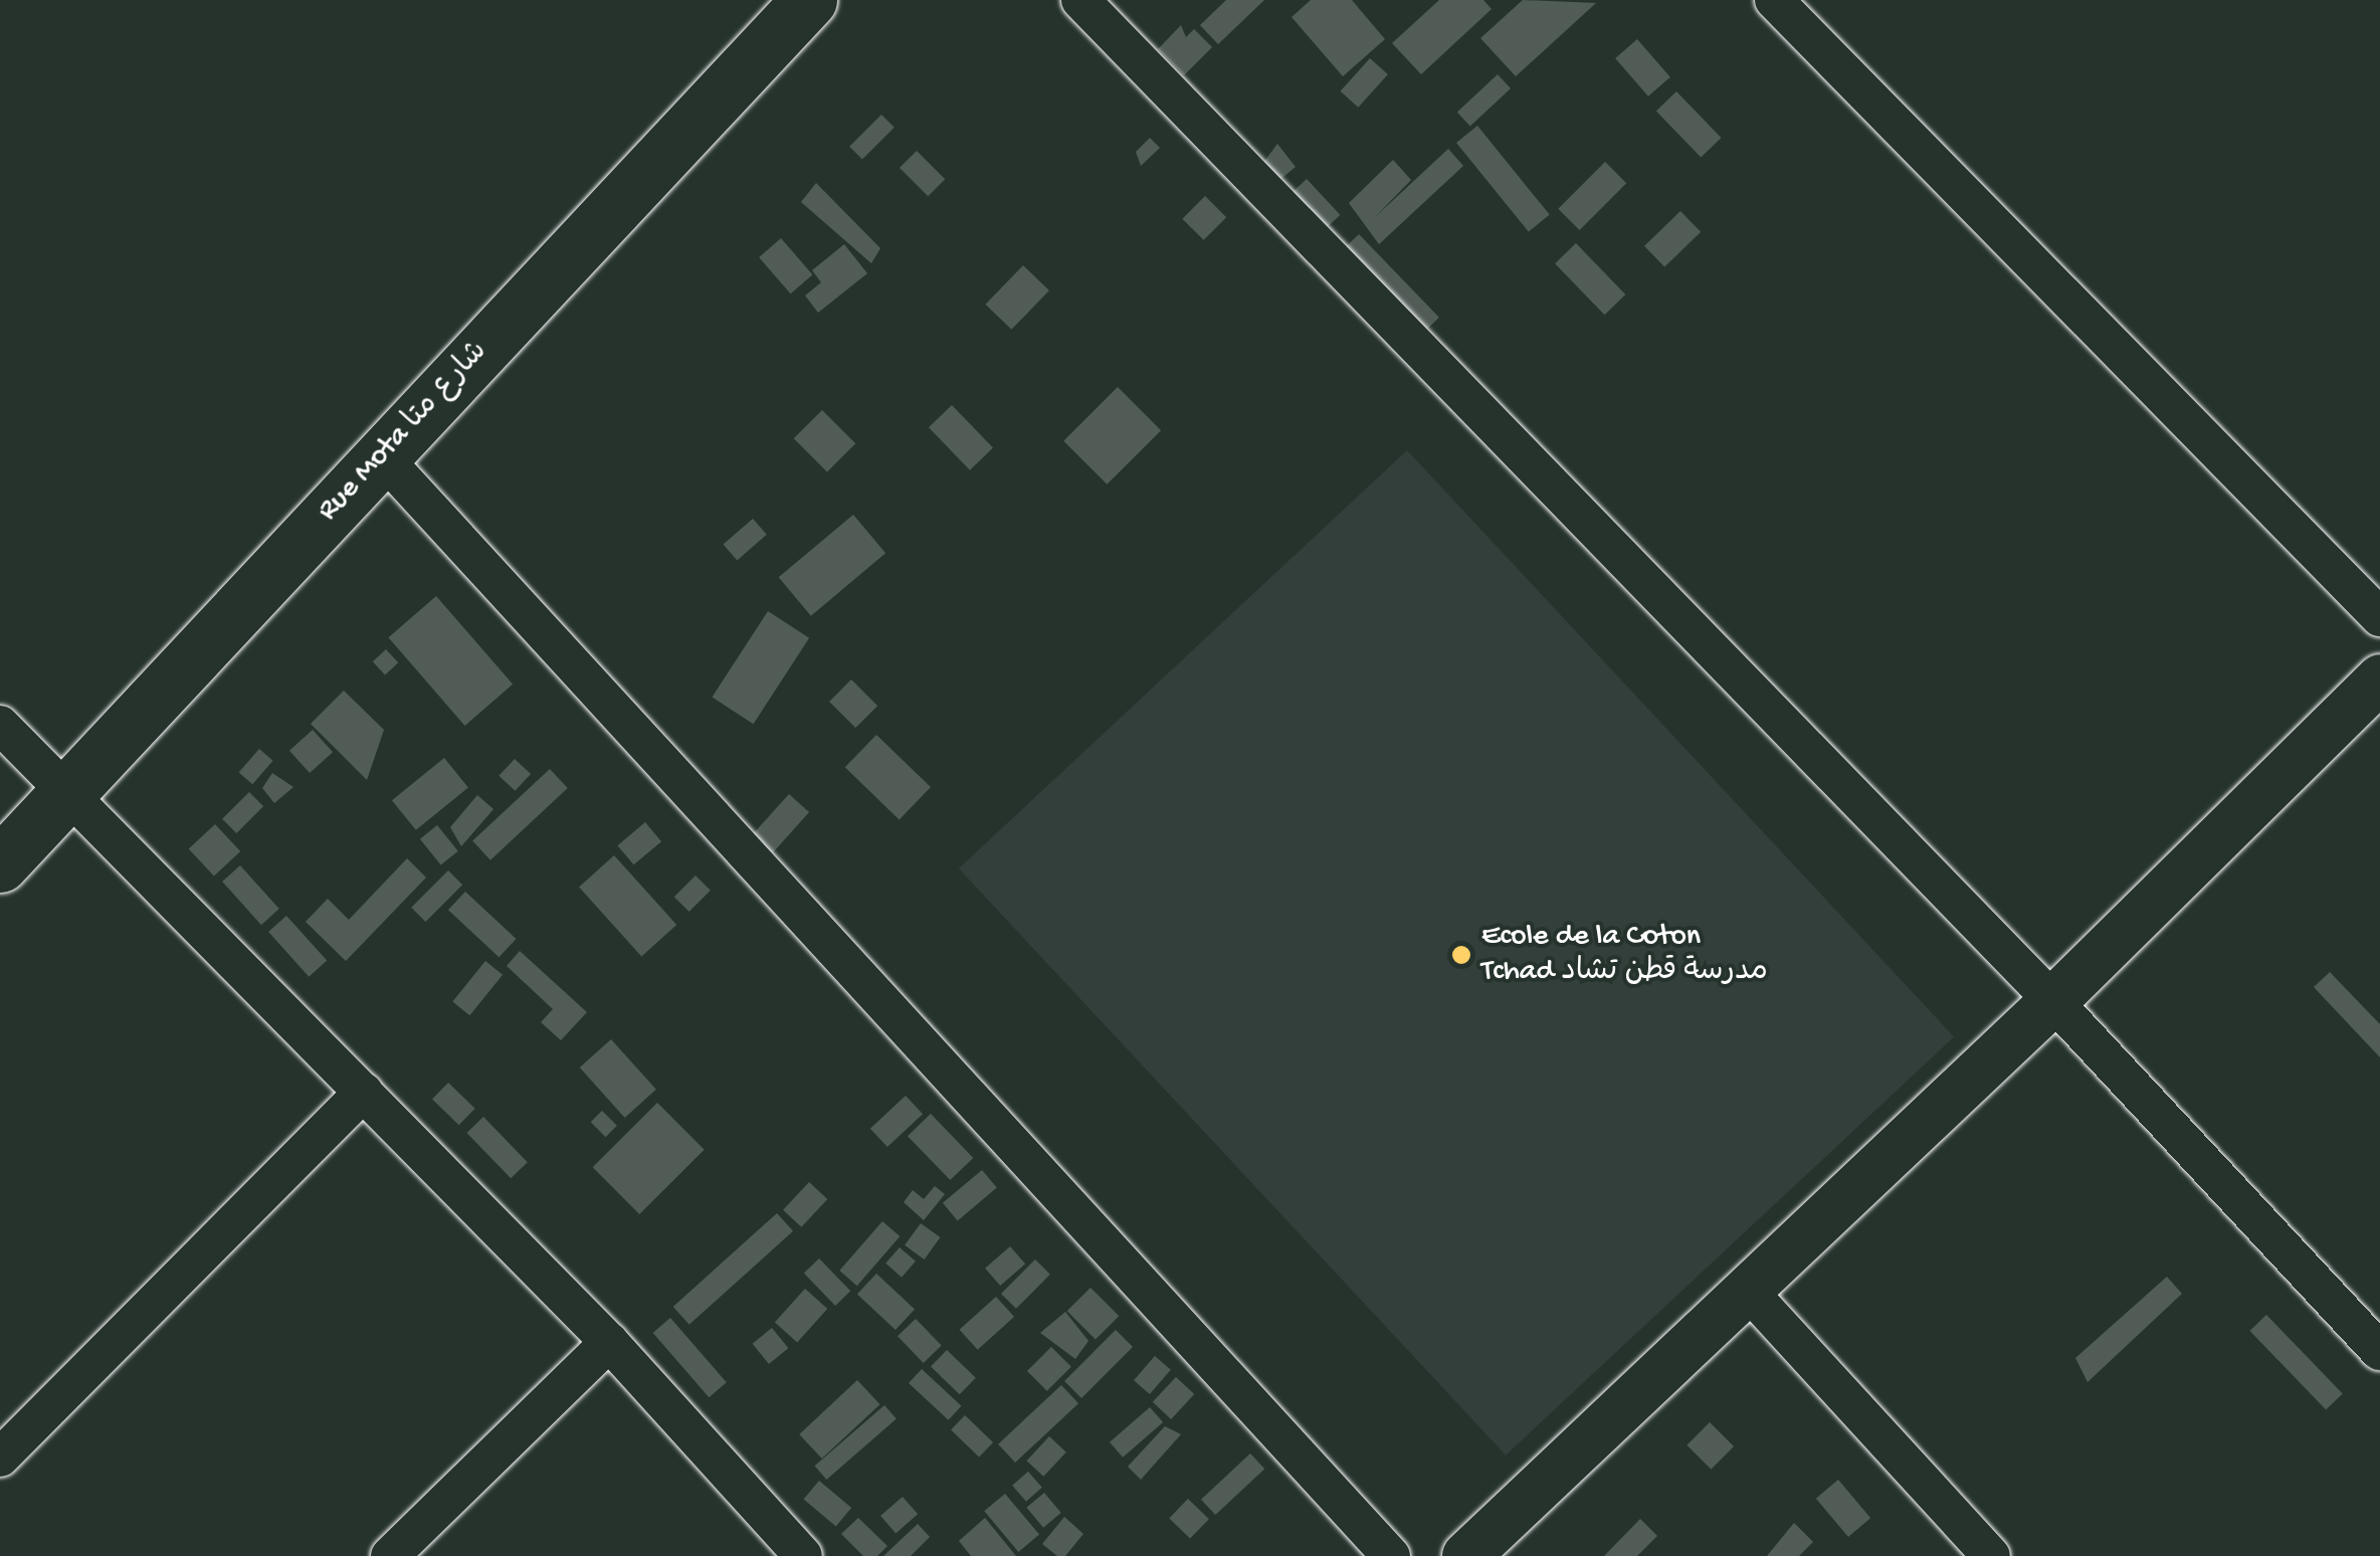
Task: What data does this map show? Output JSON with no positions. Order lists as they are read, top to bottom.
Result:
{
  "streets": {
    "highway": ["Rue Mota شارع متا"]
  },
  "places": ["Ecole de la Coton Tchad مدرسة قطن تشاد"]
}
